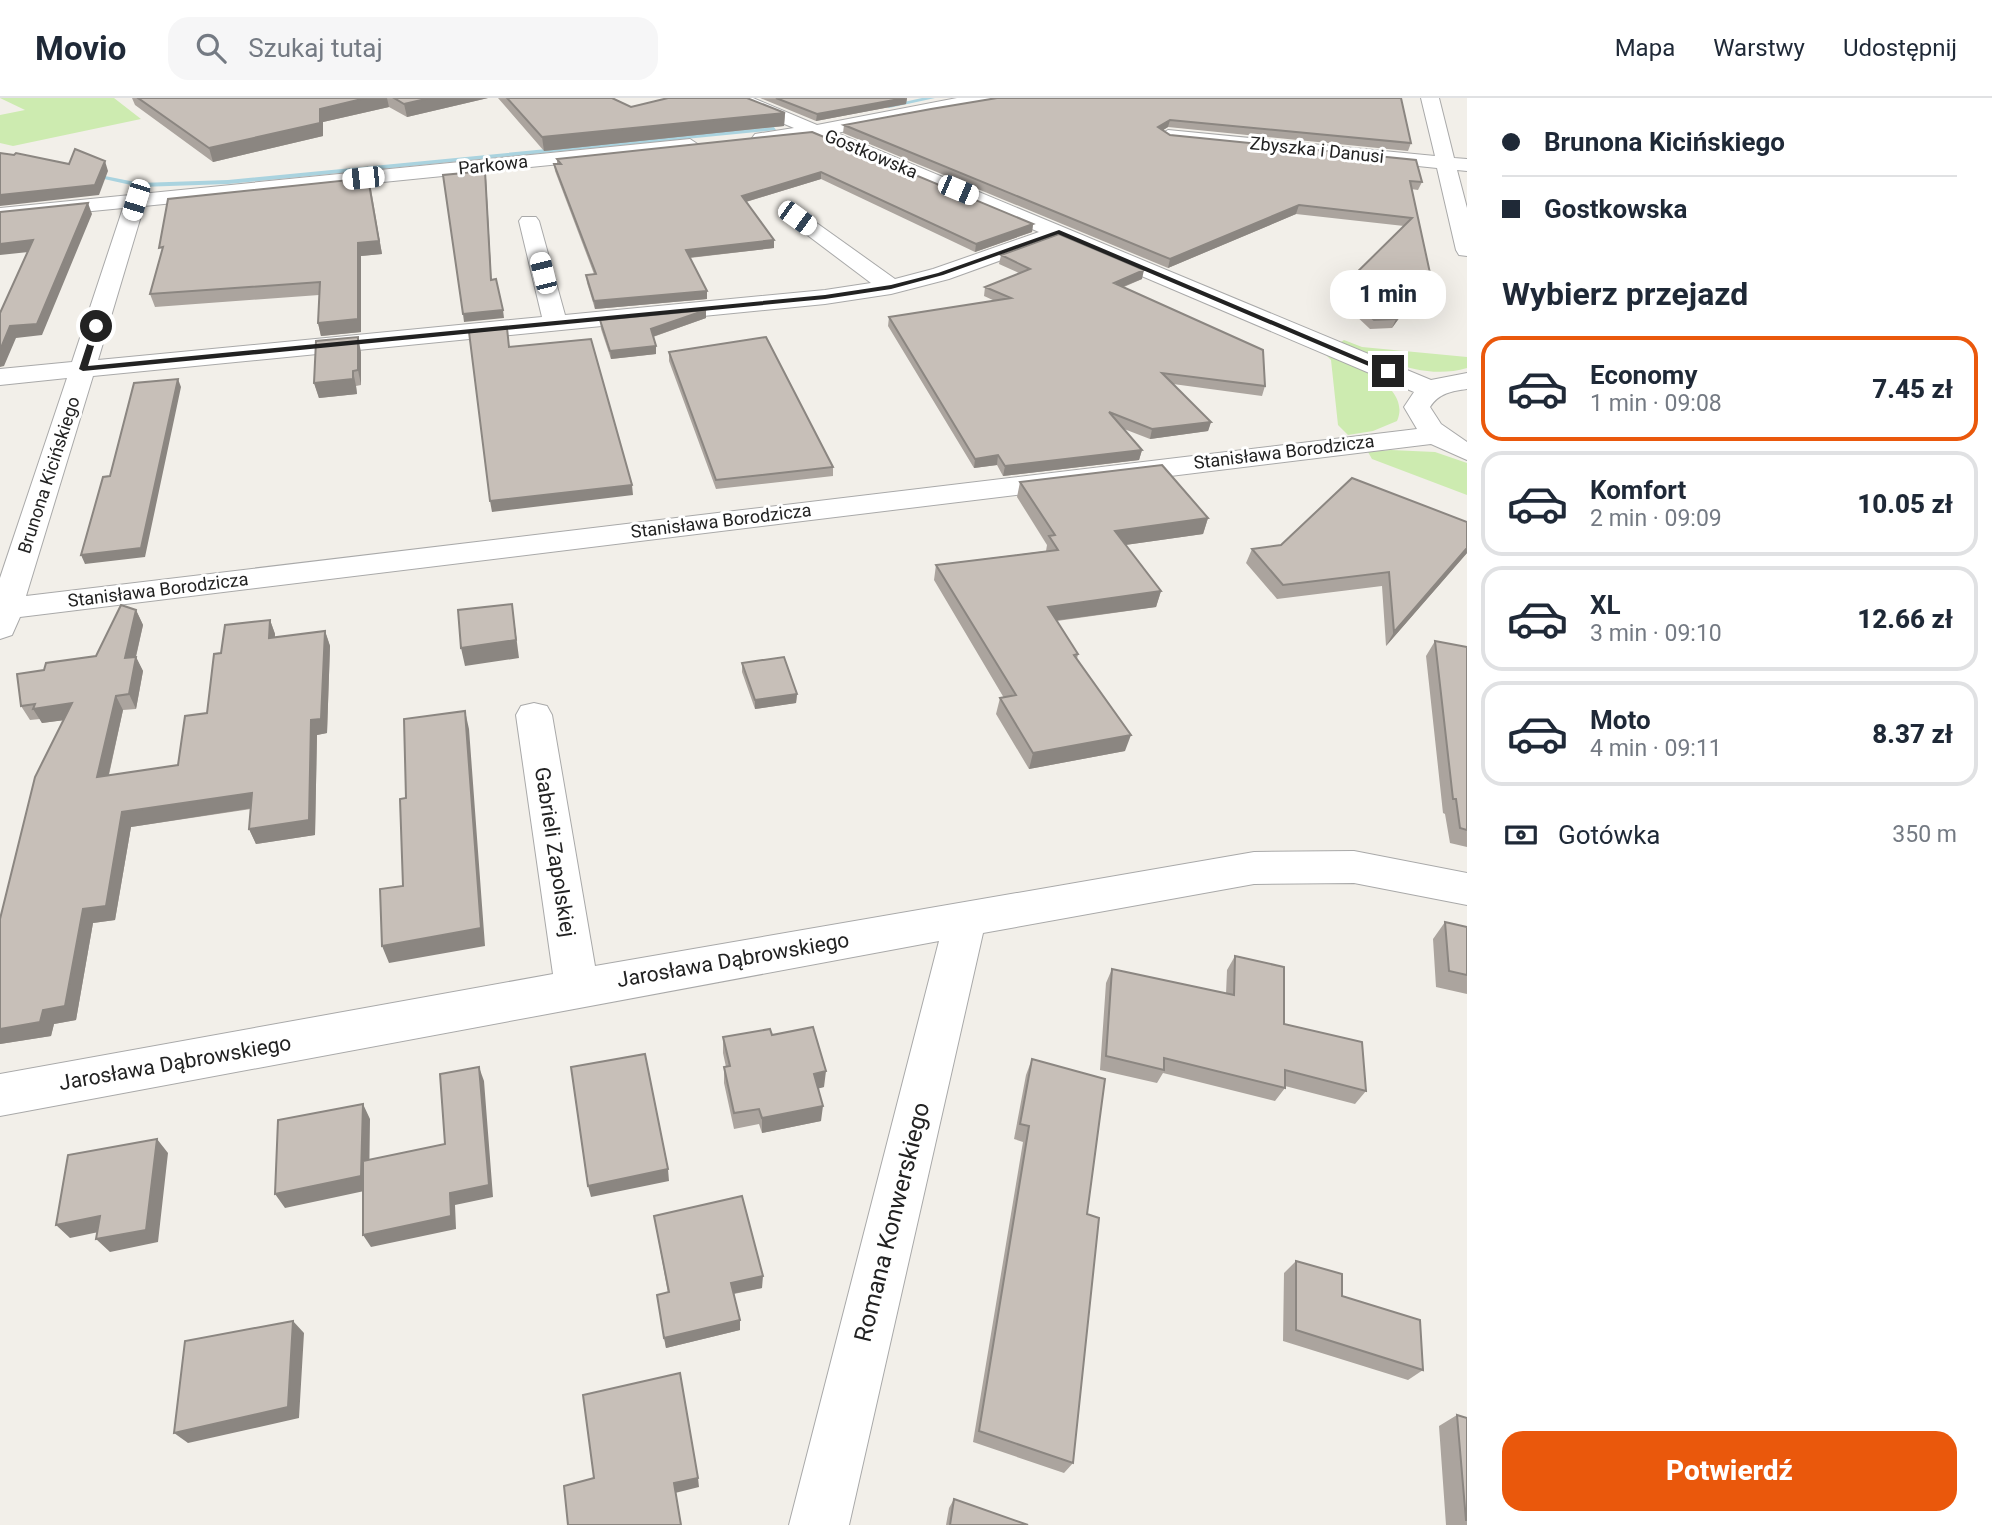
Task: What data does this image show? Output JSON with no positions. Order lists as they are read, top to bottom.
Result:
{
  "streets": {
    "street": [
      "Zbyszka i Danusi",
      "Gostkowska",
      "Parkowa",
      "Stanisława Borodzicza",
      "Brunona Kicińskiego",
      "Gabrieli Zapolskiej",
      "Jarosława Dąbrowskiego",
      "Romana Konwerskiego"
    ]
  },
  "crossings": [
    ["Parkowa", "Brunona Kicińskiego"],
    ["Stanisława Borodzicza", "Brunona Kicińskiego"],
    ["Gabrieli Zapolskiej", "Jarosława Dąbrowskiego"],
    ["Jarosława Dąbrowskiego", "Romana Konwerskiego"]
  ],
  "page": {
    "header": "Movio",
    "search": "Szukaj tutaj",
    "nav": ["Mapa", "Warstwy", "Udostępnij"],
    "banner": ["Brunona Kicińskiego", "Gostkowska"],
    "heading": "Wybierz przejazd",
    "bubble": "1 min",
    "list": [
      {
        "name": "Economy",
        "note": "1 min · 09:08",
        "value": "7.45 zł"
      },
      {
        "name": "Komfort",
        "note": "2 min · 09:09",
        "value": "10.05 zł"
      },
      {
        "name": "XL",
        "note": "3 min · 09:10",
        "value": "12.66 zł"
      },
      {
        "name": "Moto",
        "note": "4 min · 09:11",
        "value": "8.37 zł"
      }
    ],
    "pay": ["Gotówka", "350 m"],
    "buttons": "Potwierdź"
  }
}
